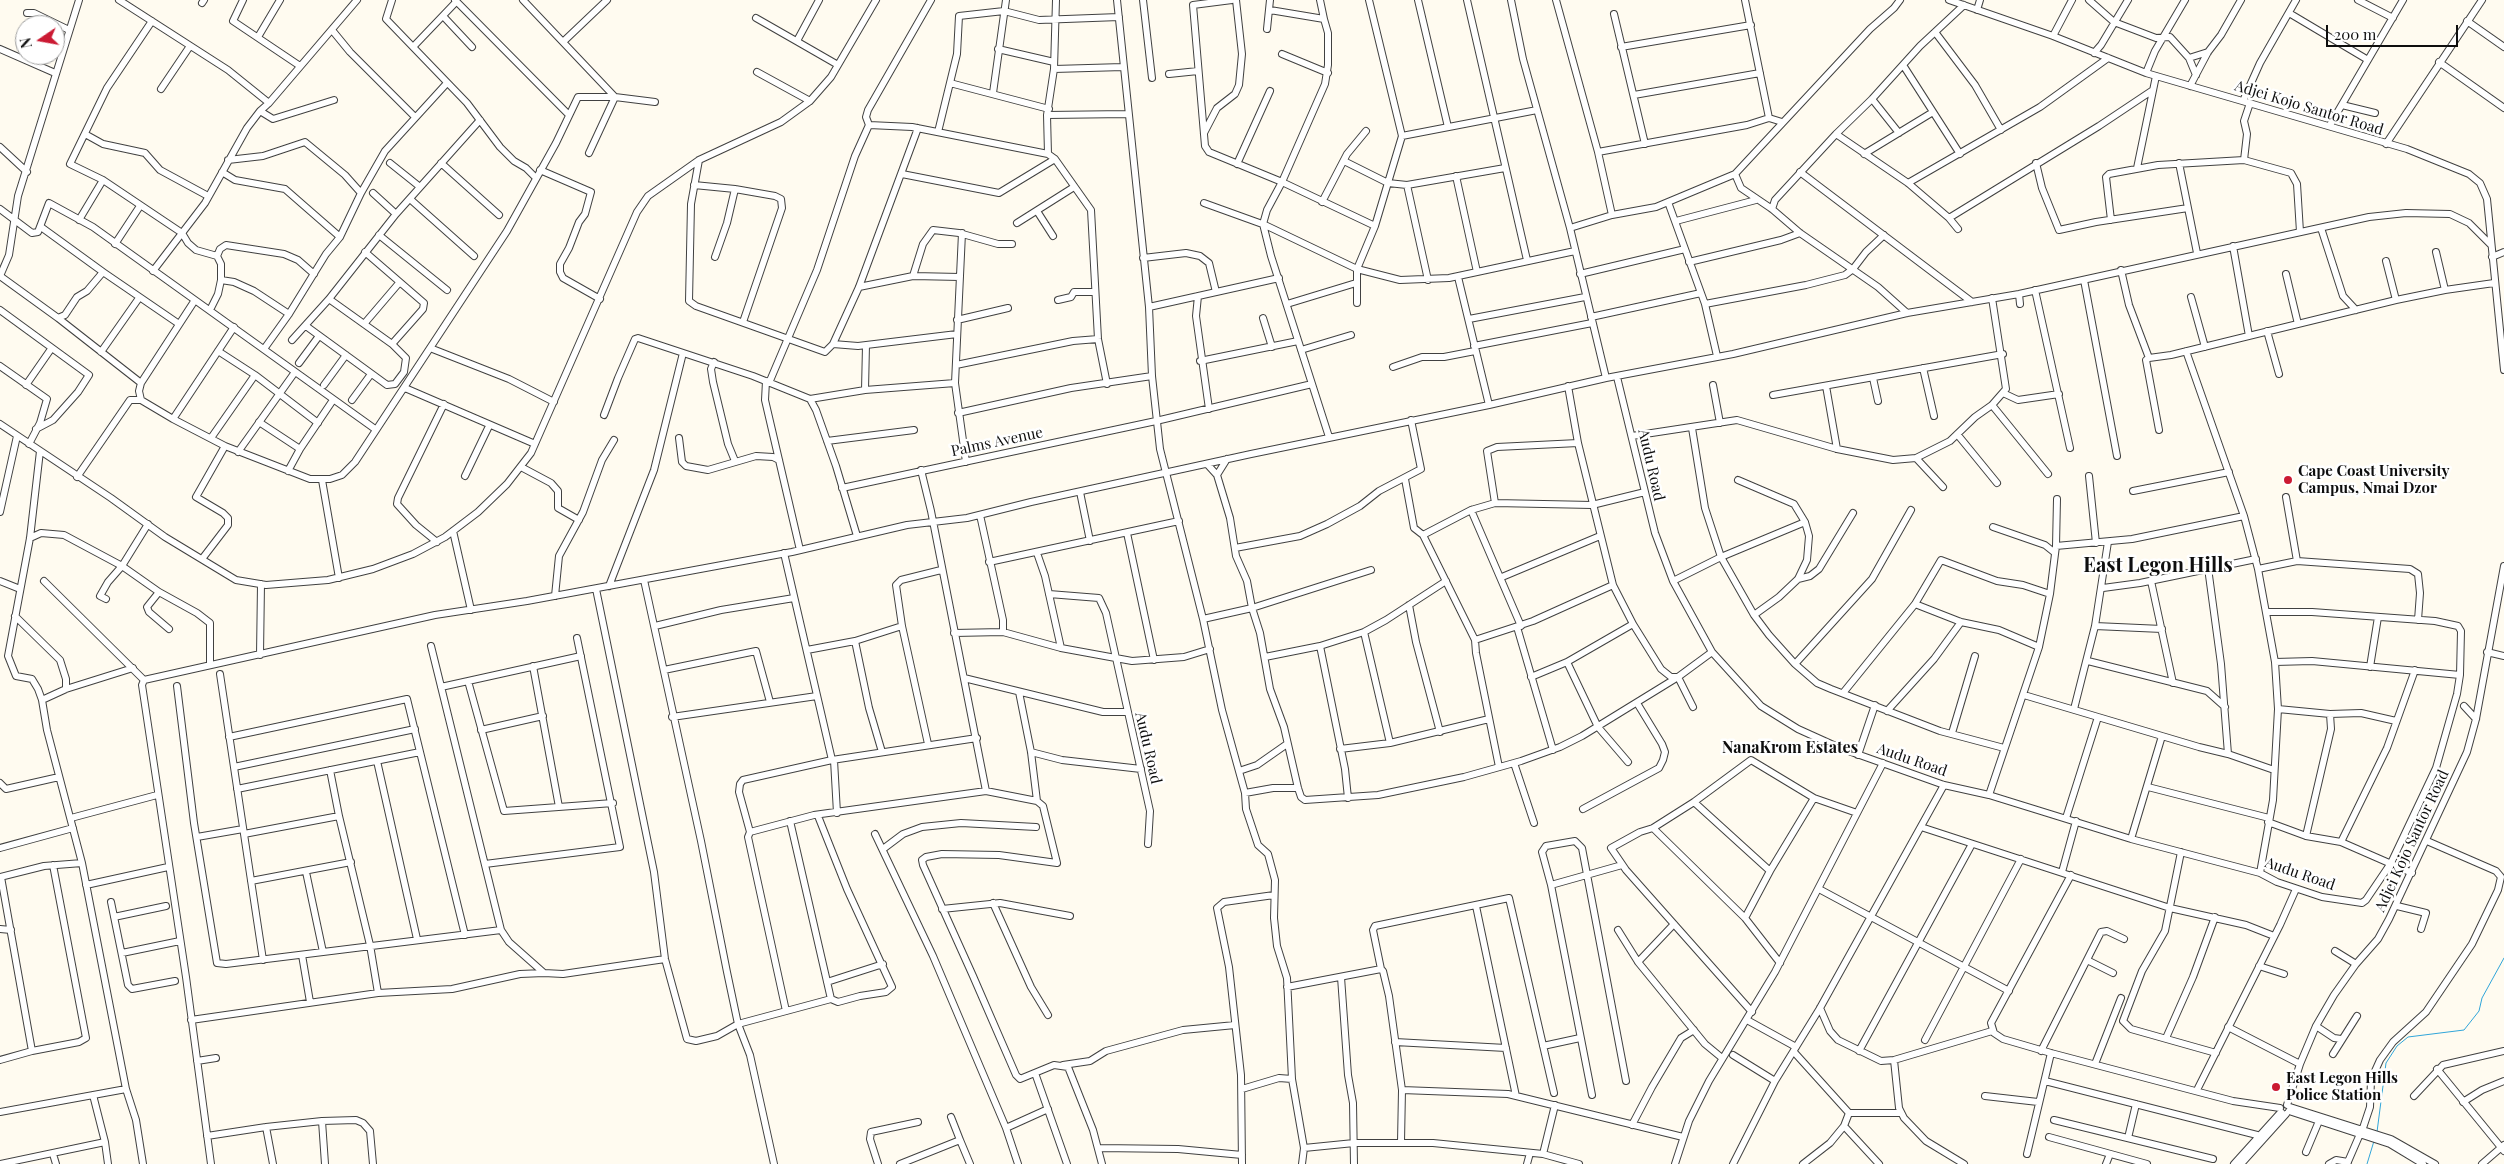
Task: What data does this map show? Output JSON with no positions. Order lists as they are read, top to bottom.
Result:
{
  "streets": {
    "street": ["Adjei Kojo Santor Road", "Palms Avenue", "Audu Road"]
  },
  "districts": ["East Legon Hills", "NanaKrom Estates"],
  "places": ["Cape Coast University Campus, Nmai Dzor", "East Legon Hills Police Station"],
  "scale_bar": "200 m",
  "north": "left"
}
